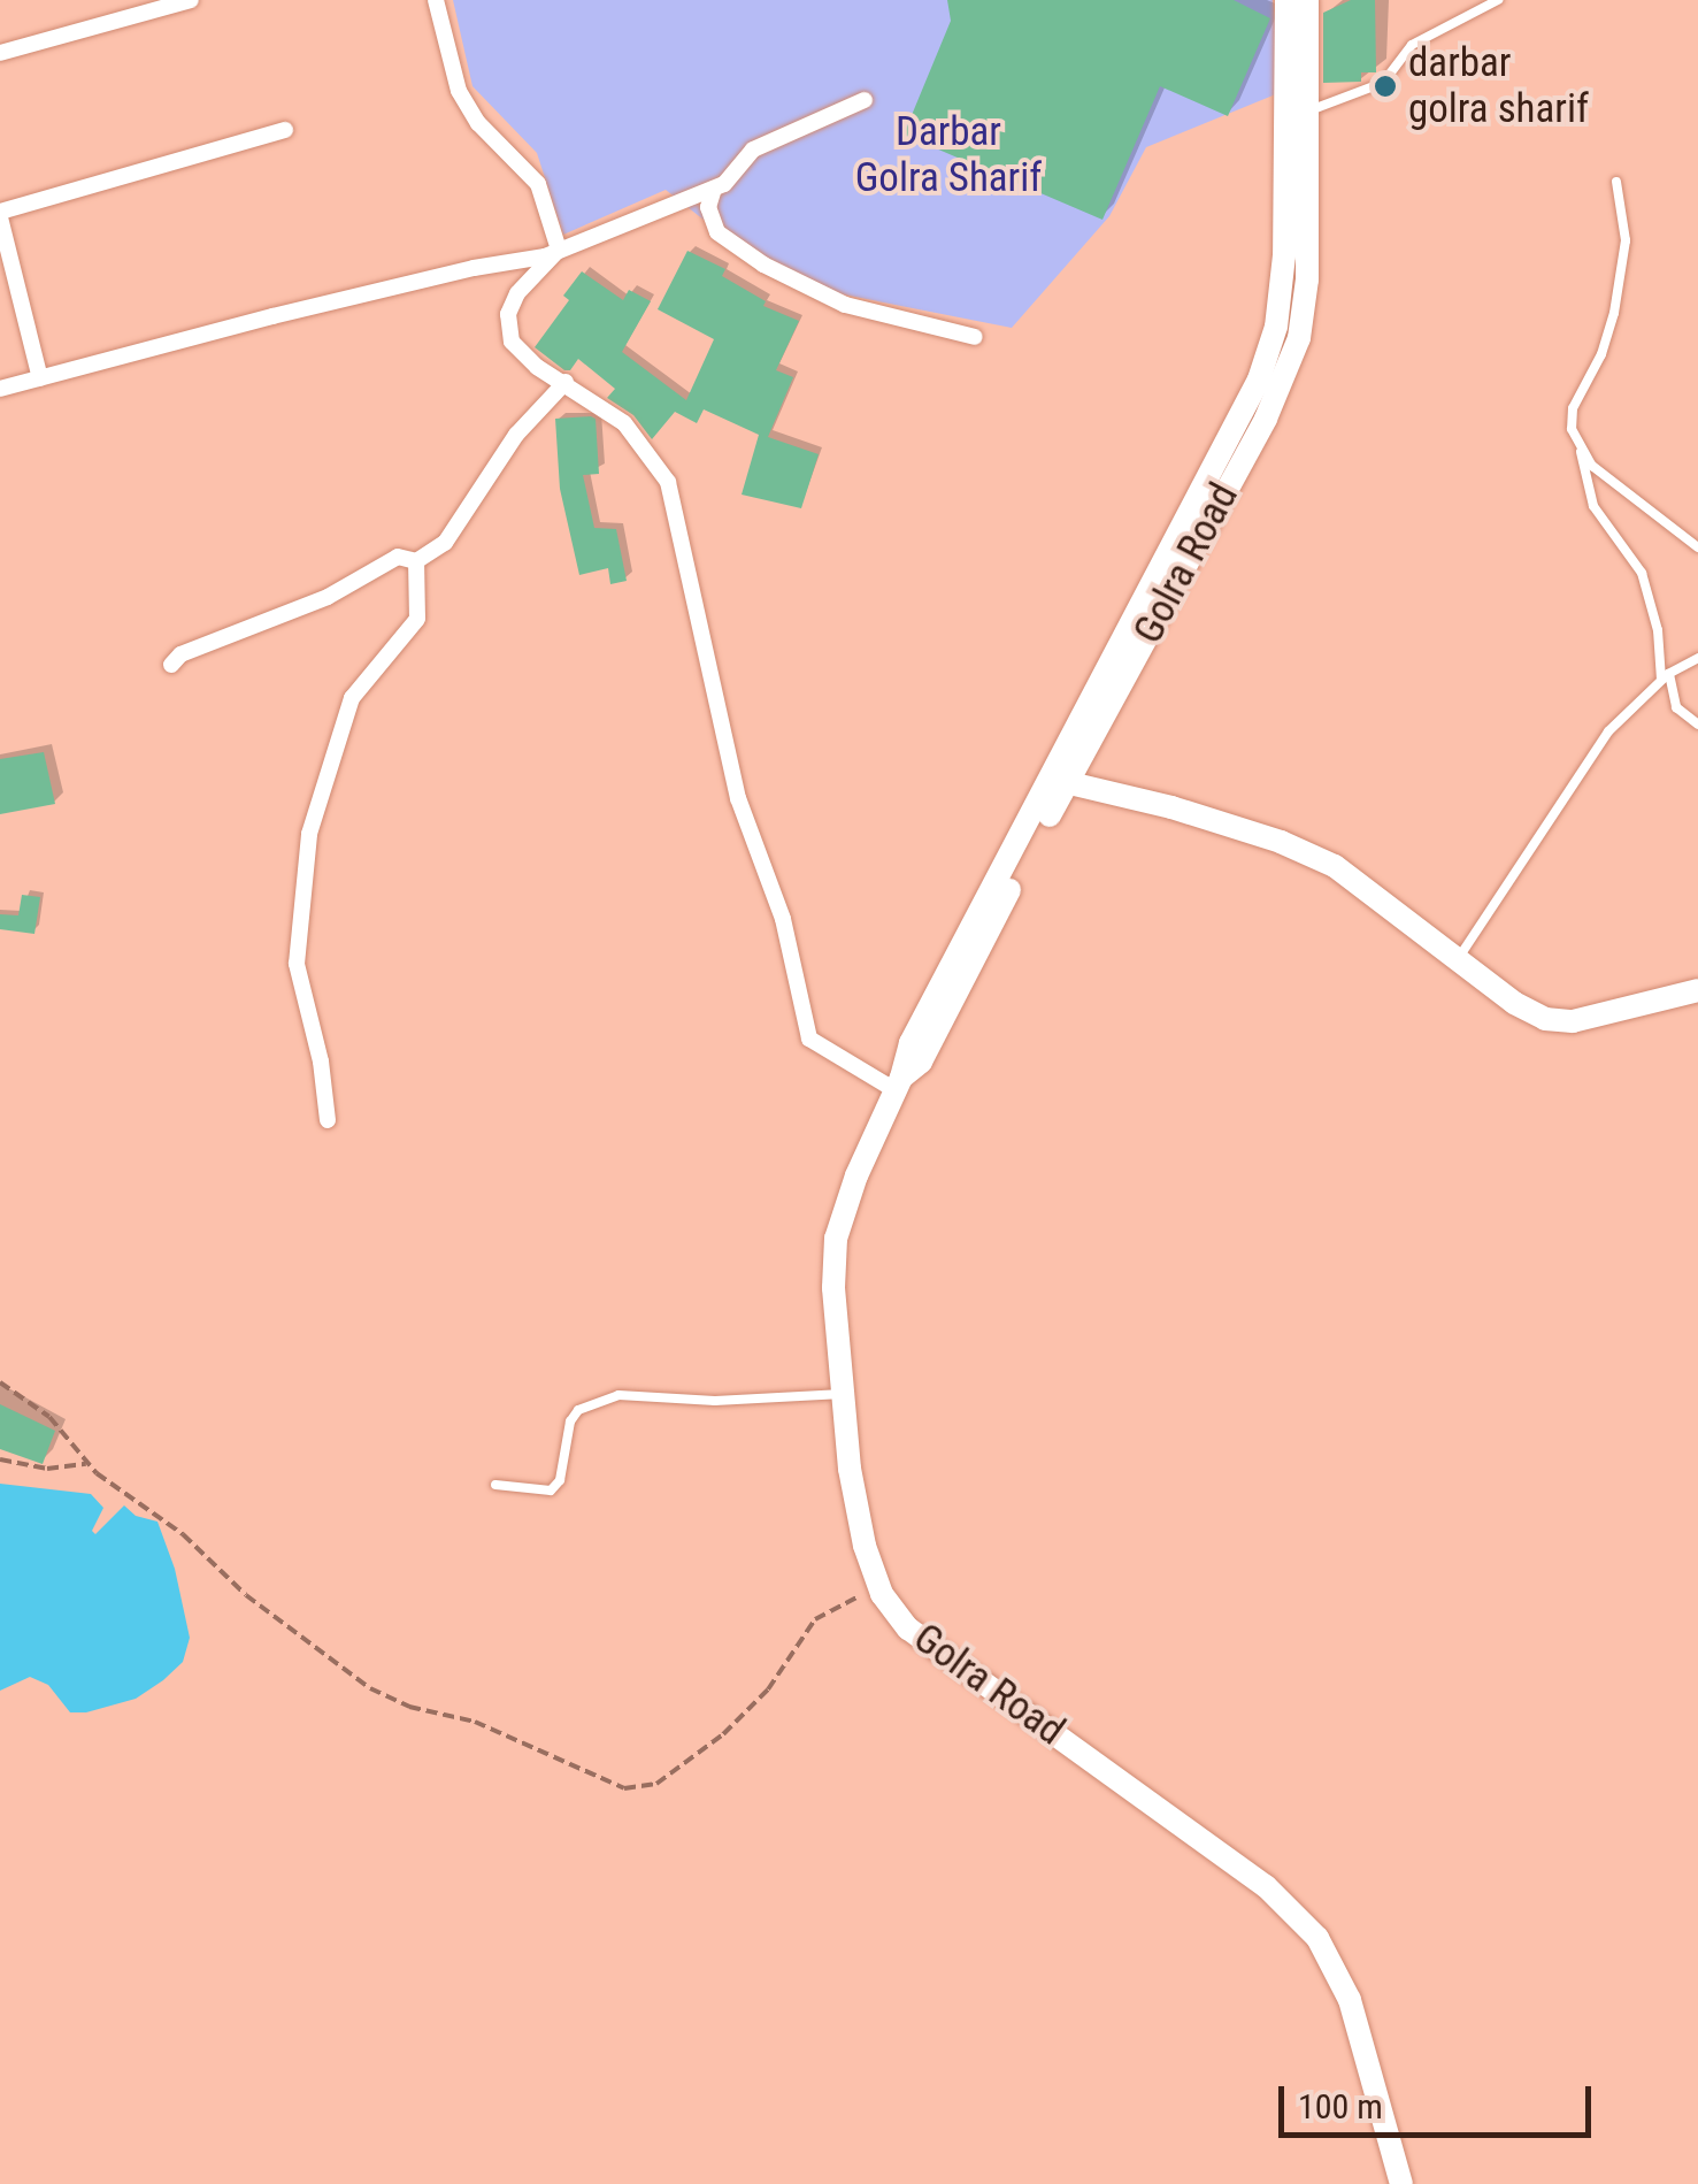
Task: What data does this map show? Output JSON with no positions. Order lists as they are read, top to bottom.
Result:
{
  "streets": {
    "street": ["Golra Road"]
  },
  "parks": ["Darbar Golra Sharif"],
  "places": ["darbar golra sharif"],
  "scale_bar": "100 m"
}
